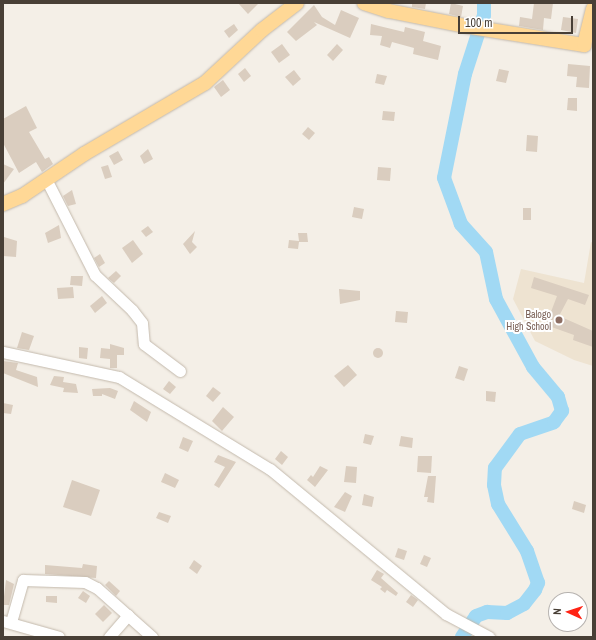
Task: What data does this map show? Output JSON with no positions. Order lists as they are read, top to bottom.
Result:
{
  "places": ["Balogo High School"],
  "scale_bar": "100 m",
  "north": "left"
}
